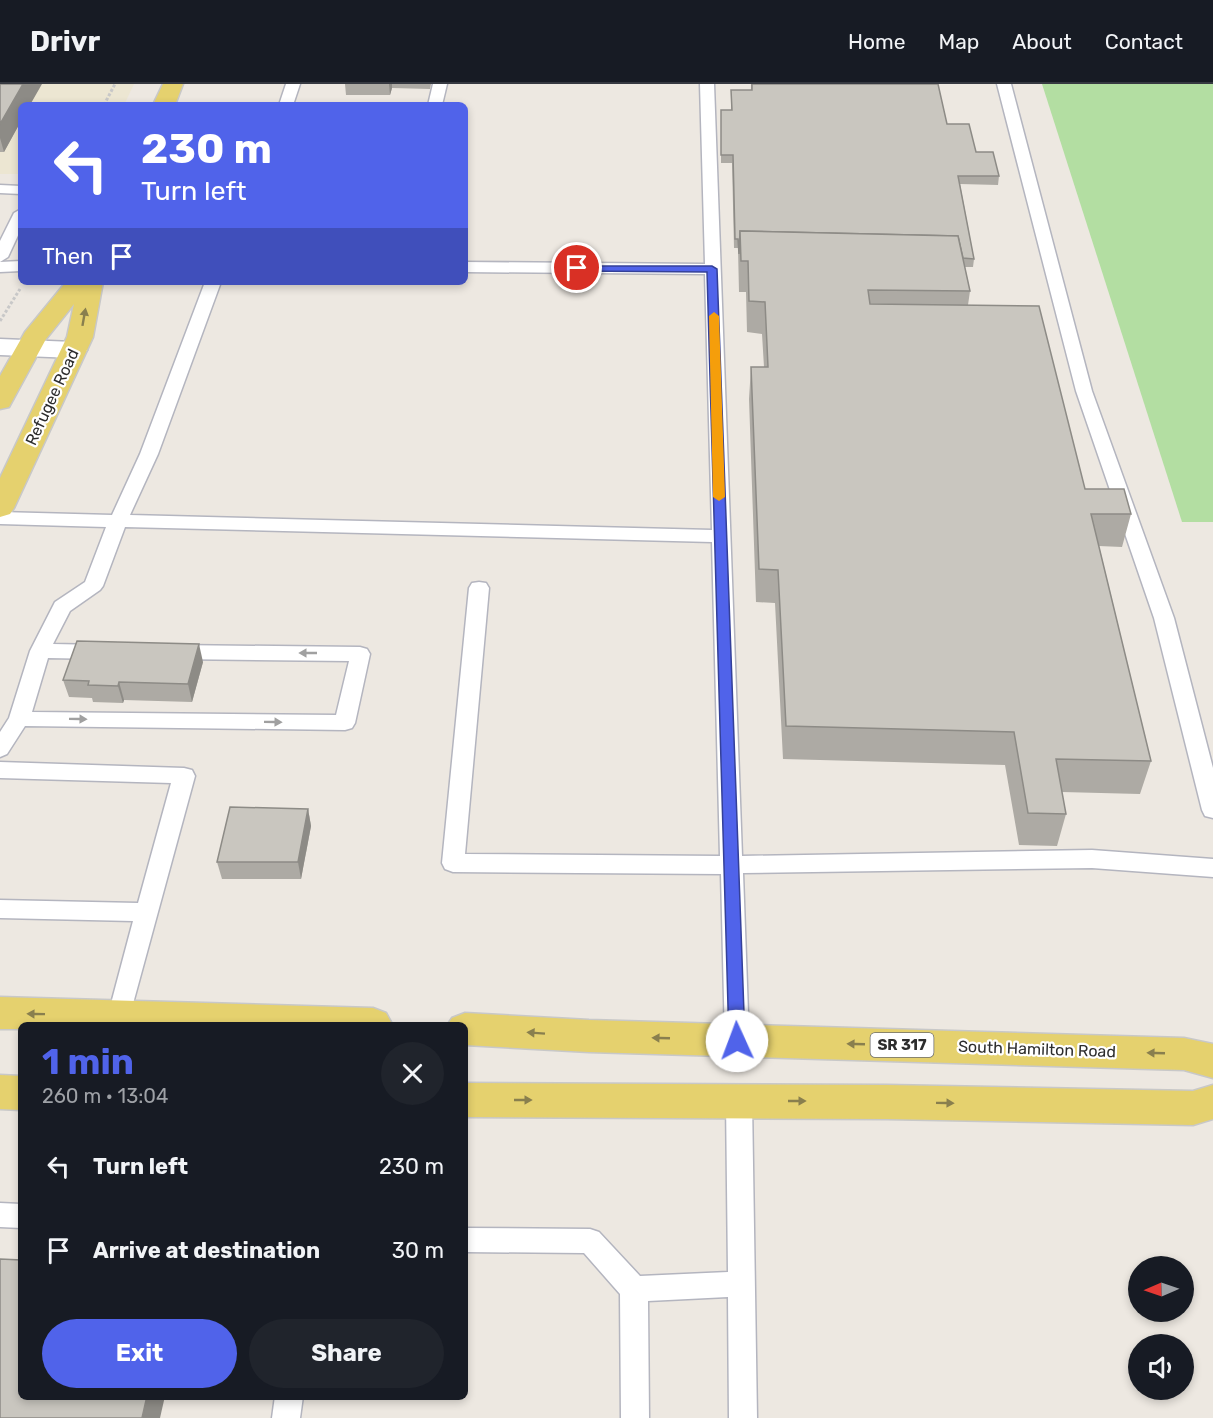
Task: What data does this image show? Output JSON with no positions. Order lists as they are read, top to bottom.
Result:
{
  "streets": {
    "main road": ["Refugee Road", "SR 317", "South Hamilton Road"]
  },
  "north": "left",
  "page": {
    "header": "Drivr",
    "nav": [
      "Home",
      "Map",
      "About",
      "Contact"
    ],
    "turn": ["230 m", "Turn left"],
    "then": "Then",
    "heading": ["1 min", "260 m · 13:04"],
    "list": [
      {
        "name": "Turn left",
        "value": "230 m"
      },
      {
        "name": "Arrive at destination",
        "value": "30 m"
      }
    ],
    "buttons": ["Exit", "Share"]
  }
}
